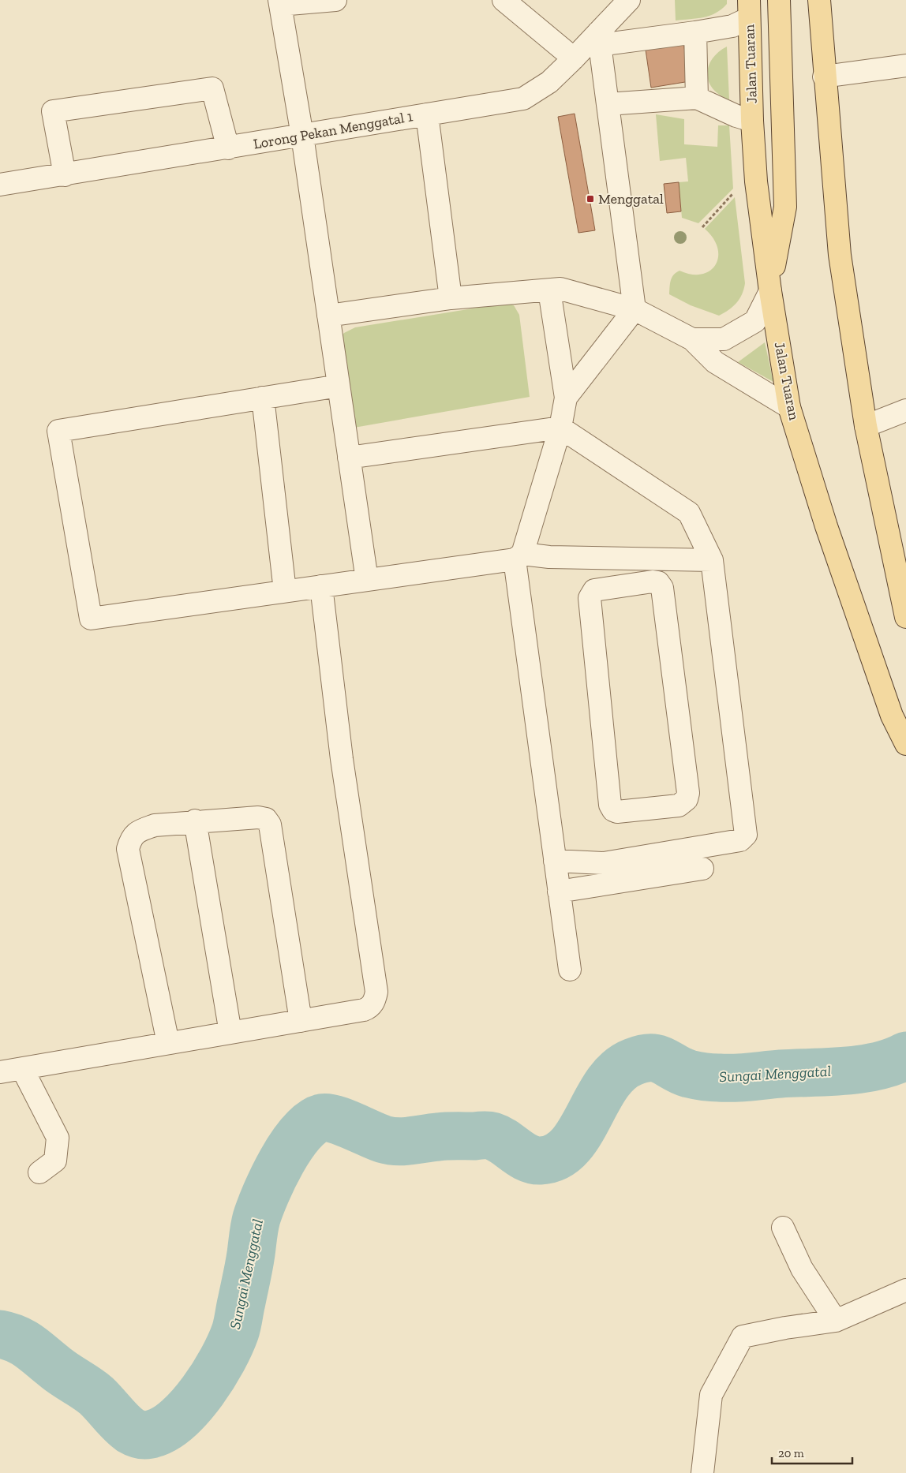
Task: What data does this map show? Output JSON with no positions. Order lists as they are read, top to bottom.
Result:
{
  "streets": {
    "main road": ["Jalan Tuaran"],
    "street": ["Lorong Pekan Menggatal 1"]
  },
  "water": ["Sungai Menggatal"],
  "places": {
    "transit": ["Menggatal"]
  },
  "scale_bar": "20 m"
}
